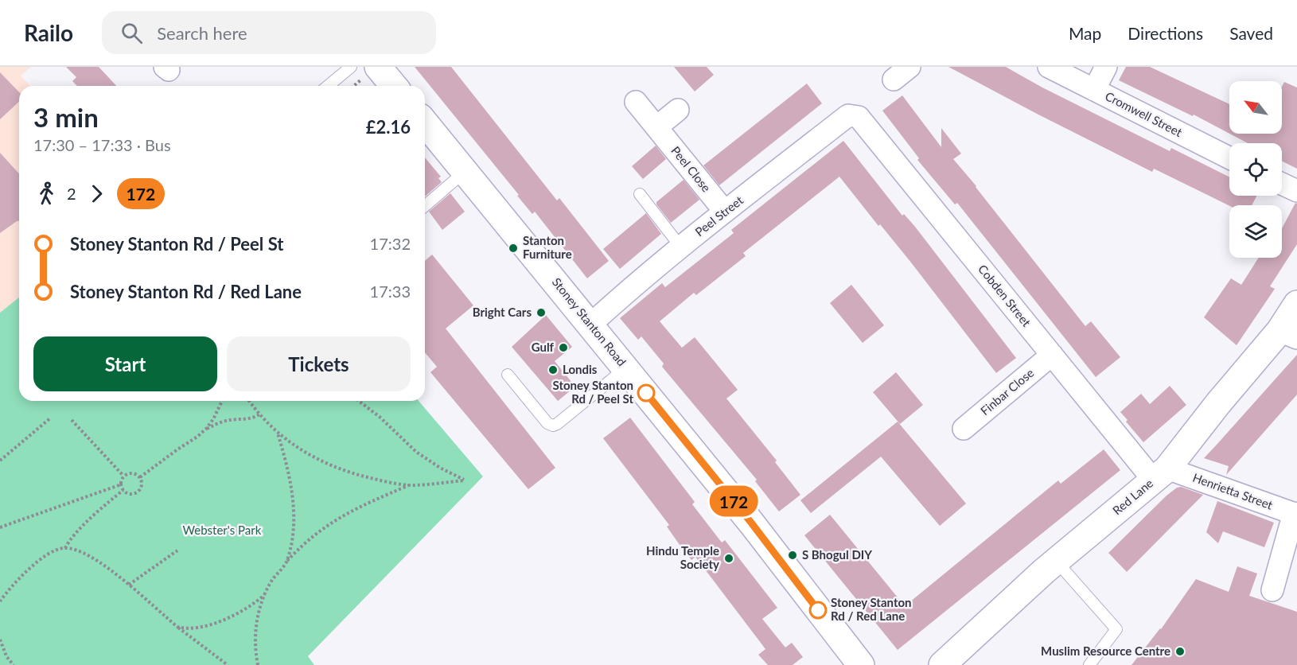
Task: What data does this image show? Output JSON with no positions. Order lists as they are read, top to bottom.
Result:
{
  "streets": {
    "main road": ["Stoney Stanton Road", "Red Lane"],
    "street": [
      "Cromwell Street",
      "Peel Close",
      "Peel Street",
      "Cobden Street",
      "Finbar Close",
      "Henrietta Street"
    ]
  },
  "crossings": [
    ["Peel Close", "Peel Street"],
    ["Peel Street", "Cobden Street"],
    ["Peel Street", "Stoney Stanton Road"],
    ["Cobden Street", "Finbar Close"],
    ["Cobden Street", "Henrietta Street"],
    ["Cobden Street", "Red Lane"],
    ["Henrietta Street", "Red Lane"]
  ],
  "parks": ["Webster's Park"],
  "places": [
    "Stanton Furniture",
    "Bright Cars",
    "Gulf",
    "Londis",
    "Stoney Stanton Rd / Peel St",
    "S Bhogul DIY",
    "Hindu Temple Society",
    "Stoney Stanton Rd / Red Lane",
    "Muslim Resource Centre"
  ],
  "lines": ["bus line 172"],
  "north": "top left",
  "page": {
    "header": "Railo",
    "search": "Search here",
    "nav": ["Map", "Directions", "Saved"],
    "on_map": "172",
    "heading": ["3 min", "17:30 – 17:33 · Bus", "£2.16"],
    "legs": ["2", "172"],
    "list": [
      {
        "name": "Stoney Stanton Rd / Peel St",
        "value": "17:32"
      },
      {
        "name": "Stoney Stanton Rd / Red Lane",
        "value": "17:33"
      }
    ],
    "buttons": ["Start", "Tickets"]
  }
}
